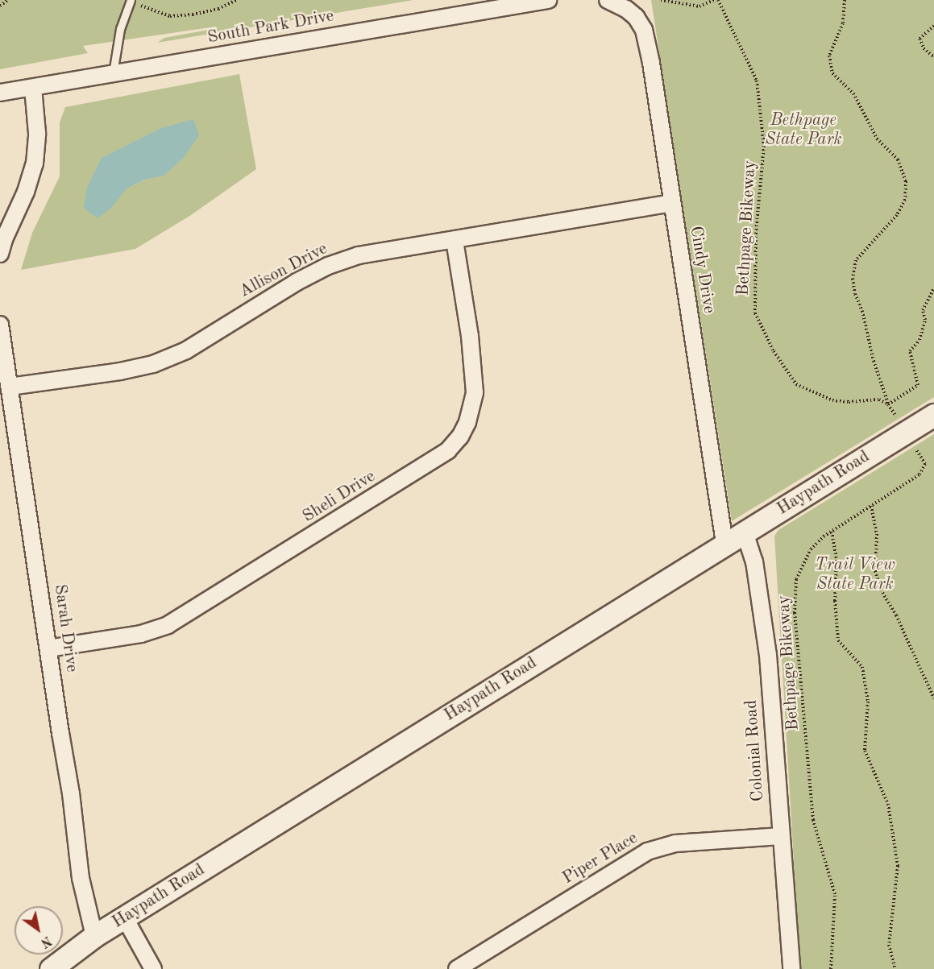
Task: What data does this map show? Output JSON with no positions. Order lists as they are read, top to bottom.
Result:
{
  "streets": {
    "street": [
      "South Park Drive",
      "Cindy Drive",
      "Allison Drive",
      "Haypath Road",
      "Sheli Drive",
      "Sarah Drive",
      "Colonial Road",
      "Piper Place"
    ],
    "path": ["Bethpage Bikeway"]
  },
  "crossings": [
    ["Bethpage Bikeway", "Haypath Road"],
    ["Cindy Drive", "Allison Drive"],
    ["Cindy Drive", "Haypath Road"],
    ["Allison Drive", "Sheli Drive"],
    ["Allison Drive", "Sarah Drive"],
    ["Haypath Road", "Sarah Drive"],
    ["Haypath Road", "Colonial Road"],
    ["Sheli Drive", "Sarah Drive"],
    ["Colonial Road", "Piper Place"]
  ],
  "parks": ["Bethpage State Park", "Trail View State Park"],
  "north": "bottom right"
}
